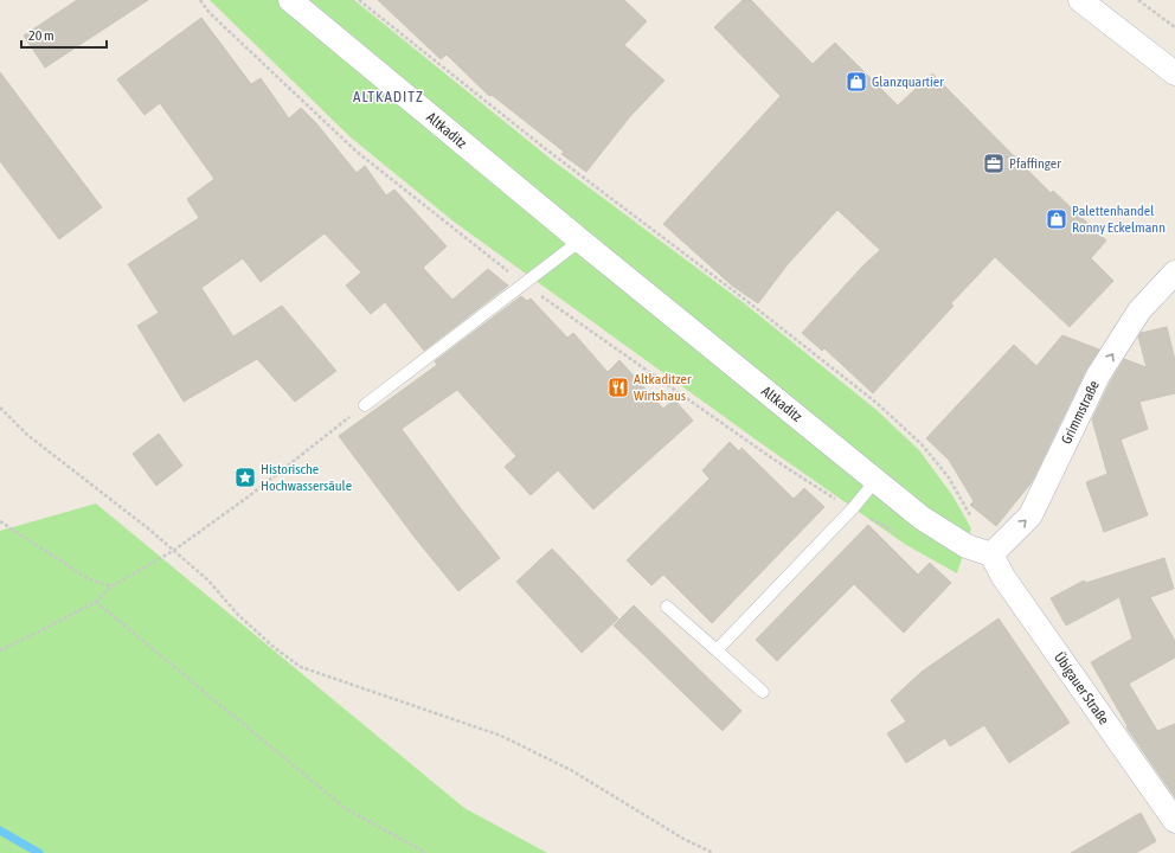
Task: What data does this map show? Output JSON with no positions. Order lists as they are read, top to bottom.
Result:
{
  "streets": {
    "street": ["Altkaditz", "Grimmstraße", "Übigauer Straße"]
  },
  "crossings": [
    ["Altkaditz", "Grimmstraße"],
    ["Altkaditz", "Übigauer Straße"],
    ["Grimmstraße", "Übigauer Straße"]
  ],
  "one_way": ["Grimmstraße"],
  "districts": ["ALTKADITZ"],
  "places": {
    "shop": ["Glanzquartier", "Palettenhandel Ronny Eckelmann"],
    "office": ["Pfaffinger"],
    "restaurant": ["Altkaditzer Wirtshaus"],
    "place": ["Historische Hochwassersäule"]
  },
  "scale_bar": "20 m"
}
